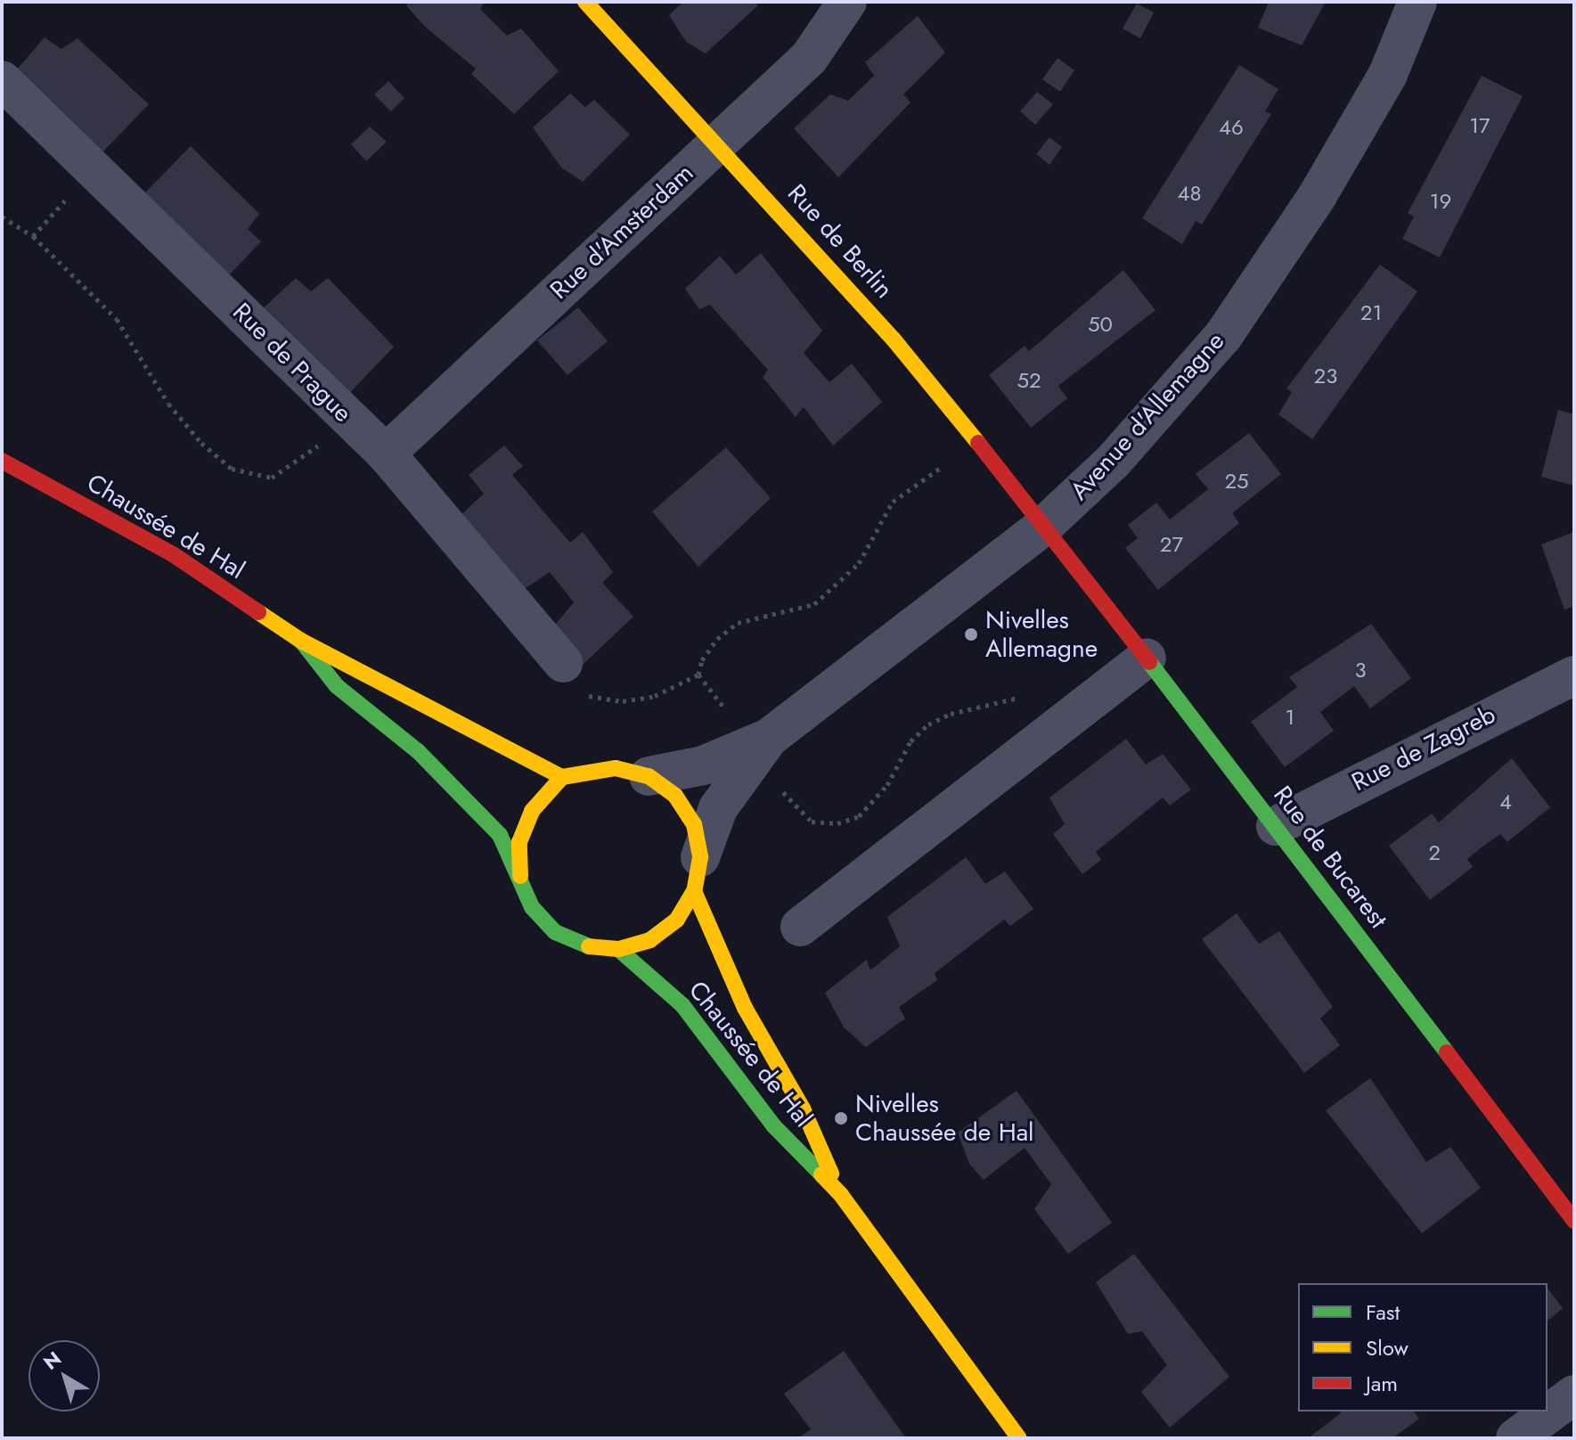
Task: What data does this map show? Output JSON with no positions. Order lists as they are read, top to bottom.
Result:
{
  "streets": {
    "main road": ["Rue de Berlin", "Chaussée de Hal", "Rue de Bucarest"],
    "street": [
      "Rue d'Amsterdam",
      "Rue de Prague",
      "Avenue d'Allemagne",
      "Rue de Zagreb"
    ]
  },
  "crossings": [
    ["Rue d'Amsterdam", "Rue de Berlin"],
    ["Rue d'Amsterdam", "Rue de Prague"],
    ["Rue de Berlin", "Avenue d'Allemagne"],
    ["Rue de Berlin", "Rue de Bucarest"],
    ["Avenue d'Allemagne", "Chaussée de Hal"],
    ["Avenue d'Allemagne", "Rue de Bucarest"],
    ["Rue de Zagreb", "Rue de Bucarest"]
  ],
  "places": ["Nivelles Allemagne", "Nivelles Chaussée de Hal"],
  "house_numbers": [
    "17",
    "46",
    "48",
    "19",
    "21",
    "50",
    "23",
    "52",
    "25",
    "27",
    "3",
    "1",
    "4",
    "2"
  ],
  "legend": ["Fast", "Slow", "Jam"],
  "north": "top left"
}
